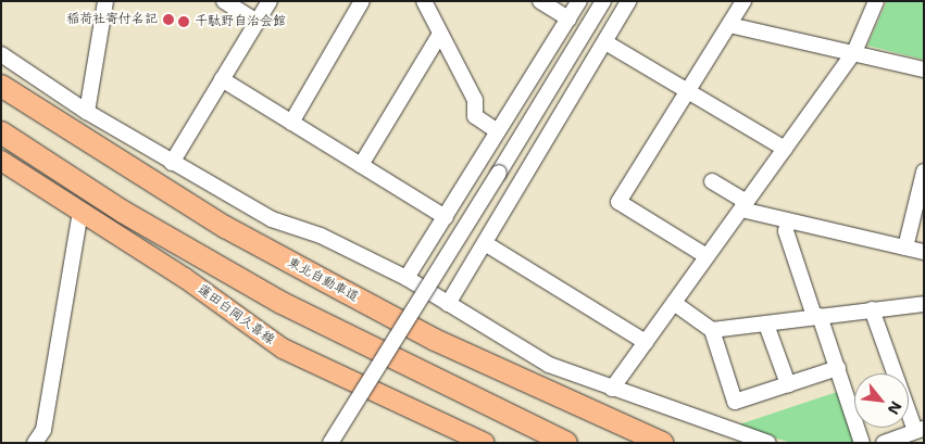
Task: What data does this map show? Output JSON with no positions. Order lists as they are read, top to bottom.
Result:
{
  "streets": {
    "highway": ["東北自動車道"],
    "main road": ["蓮田白岡久喜線"]
  },
  "places": ["稲荷社寄付名記", "千駄野自治会館"],
  "north": "bottom right"
}
